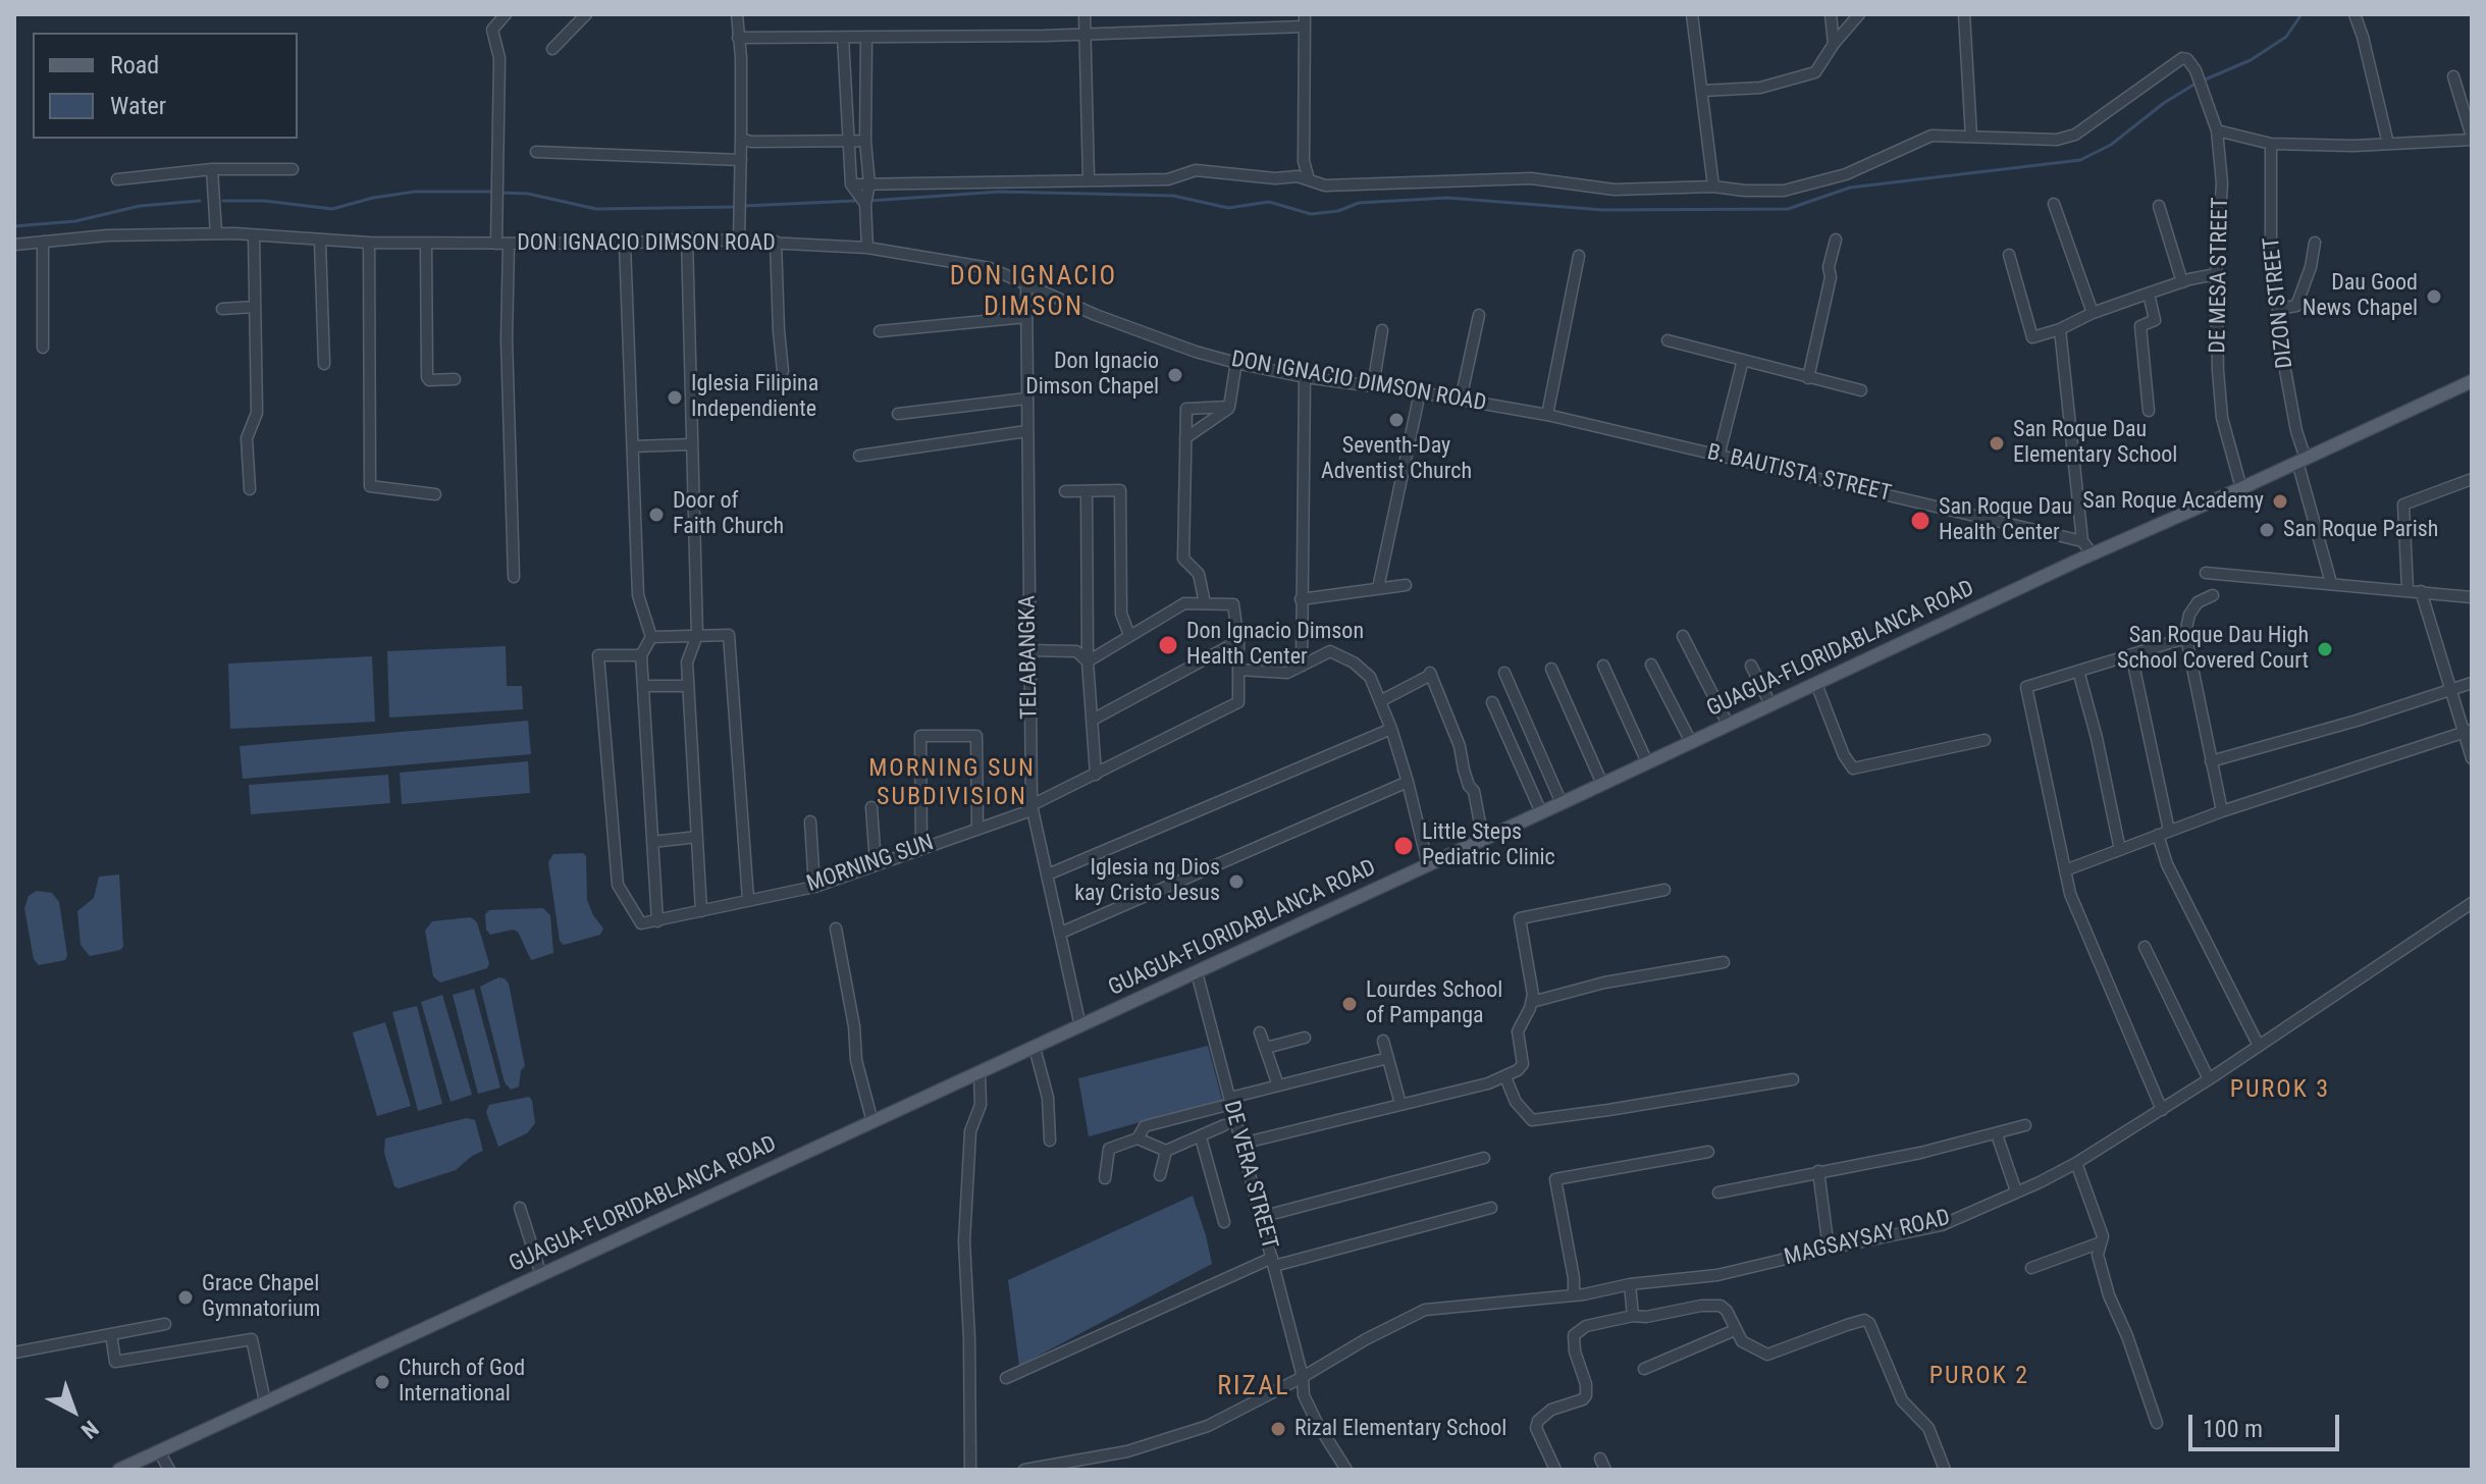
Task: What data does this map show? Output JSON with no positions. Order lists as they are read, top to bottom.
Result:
{
  "streets": {
    "main road": ["GUAGUA-FLORIDABLANCA ROAD"],
    "street": [
      "DON IGNACIO DIMSON ROAD",
      "DE MESA STREET",
      "DIZON STREET",
      "B. BAUTISTA STREET",
      "TELABANGKA",
      "MORNING SUN",
      "DE VERA STREET",
      "MAGSAYSAY ROAD"
    ]
  },
  "crossings": [
    ["DON IGNACIO DIMSON ROAD", "B. BAUTISTA STREET"],
    ["DON IGNACIO DIMSON ROAD", "TELABANGKA"],
    ["DE MESA STREET", "GUAGUA-FLORIDABLANCA ROAD"],
    ["DIZON STREET", "GUAGUA-FLORIDABLANCA ROAD"],
    ["GUAGUA-FLORIDABLANCA ROAD", "TELABANGKA"],
    ["GUAGUA-FLORIDABLANCA ROAD", "DE VERA STREET"],
    ["TELABANGKA", "MORNING SUN"],
    ["DE VERA STREET", "MAGSAYSAY ROAD"]
  ],
  "districts": [
    "DON IGNACIO DIMSON",
    "MORNING SUN SUBDIVISION",
    "PUROK 3",
    "PUROK 2",
    "RIZAL"
  ],
  "places": [
    "Dau Good News Chapel",
    "Don Ignacio Dimson Chapel",
    "Iglesia Filipina Independiente",
    "Seventh-Day Adventist Church",
    "San Roque Dau Elementary School",
    "San Roque Academy",
    "Door of Faith Church",
    "San Roque Dau Health Center",
    "San Roque Parish",
    "Don Ignacio Dimson Health Center",
    "San Roque Dau High School Covered Court",
    "Little Steps Pediatric Clinic",
    "Iglesia ng Dios kay Cristo Jesus",
    "Lourdes School of Pampanga",
    "Grace Chapel Gymnatorium",
    "Church of God International",
    "Rizal Elementary School"
  ],
  "legend": ["Road", "Water"],
  "scale_bar": "100 m",
  "north": "bottom right"
}
